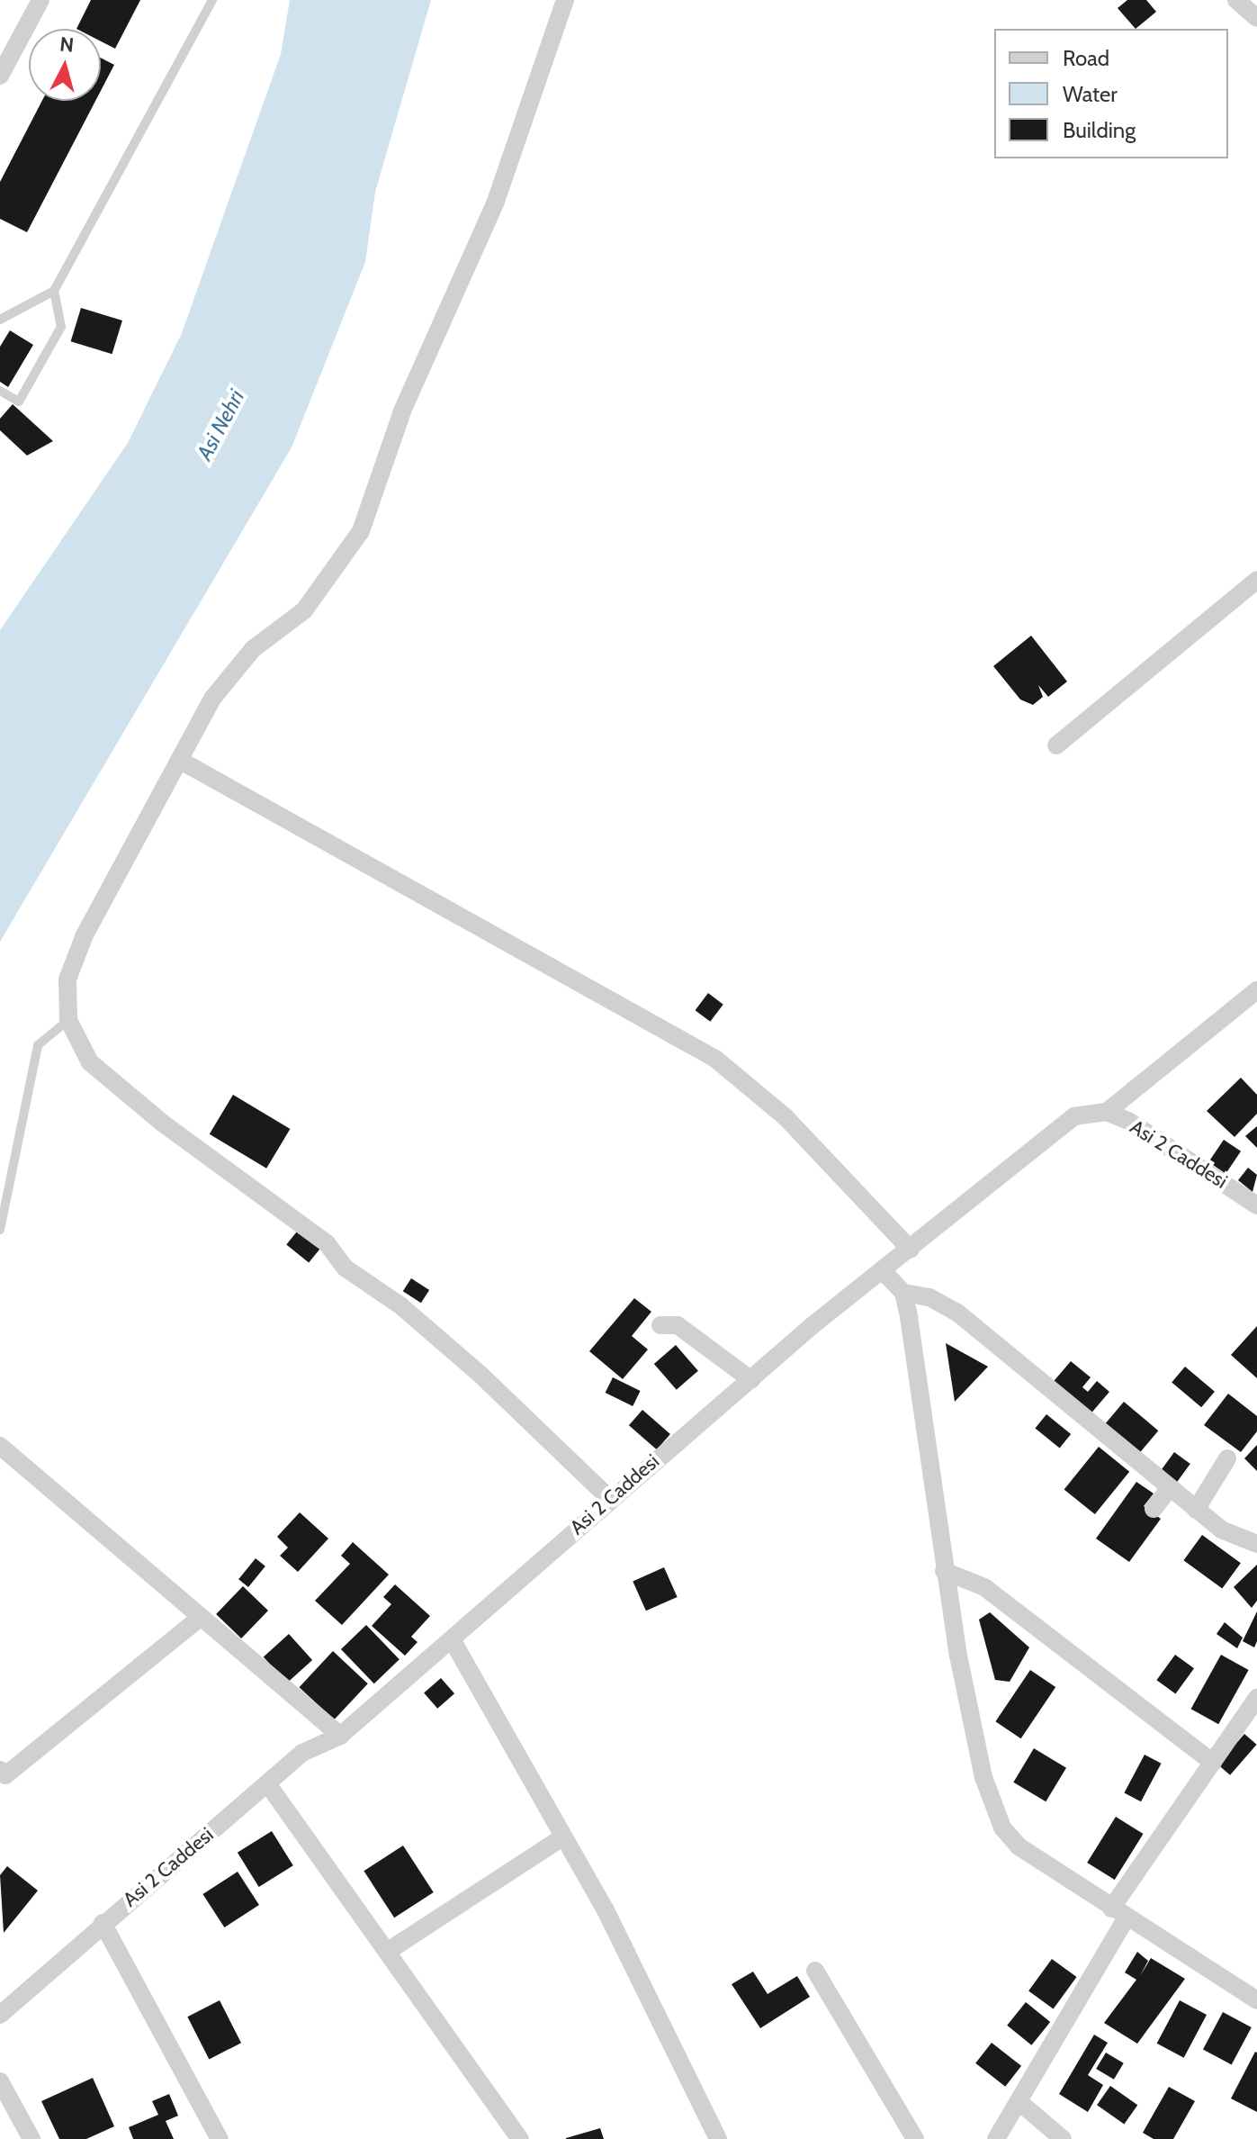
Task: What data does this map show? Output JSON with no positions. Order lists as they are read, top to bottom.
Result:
{
  "streets": {
    "street": ["Asi 2 Caddesi"]
  },
  "water": ["Asi Nehri"],
  "legend": ["Road", "Water", "Building"],
  "north": "top"
}
